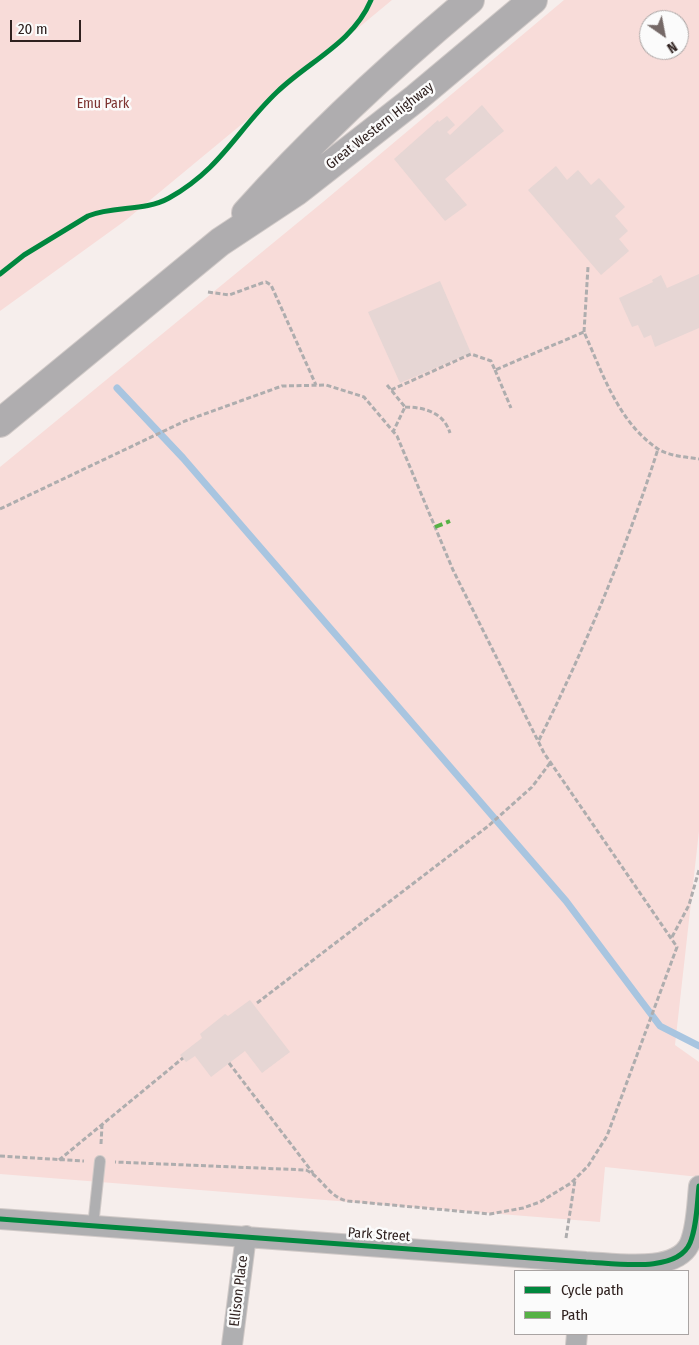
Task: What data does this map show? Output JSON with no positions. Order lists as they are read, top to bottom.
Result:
{
  "streets": {
    "highway": ["Great Western Highway"],
    "street": ["Park Street", "Ellison Place"]
  },
  "crossings": [
    ["Park Street", "Ellison Place"]
  ],
  "parks": ["Emu Park"],
  "legend": ["Cycle path", "Path"],
  "scale_bar": "20 m",
  "north": "bottom right"
}
